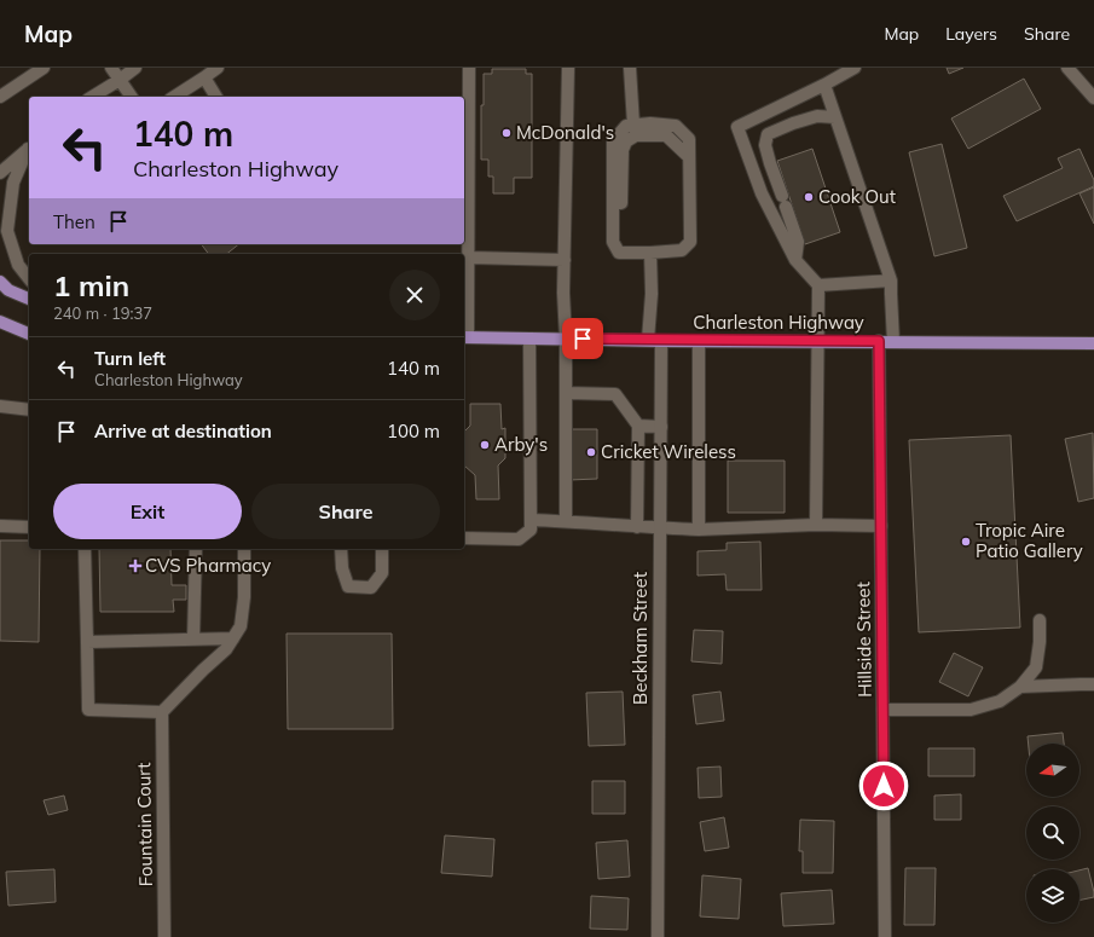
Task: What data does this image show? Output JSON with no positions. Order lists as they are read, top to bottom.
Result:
{
  "streets": {
    "main road": ["Charleston Highway"],
    "street": ["Beckham Street", "Hillside Street", "Fountain Court"]
  },
  "crossings": [
    ["Charleston Highway", "Beckham Street"],
    ["Charleston Highway", "Hillside Street"]
  ],
  "places": {
    "other": [
      "McDonald's",
      "Cook Out",
      "Arby's",
      "Cricket Wireless",
      "Tropic Aire Patio Gallery"
    ],
    "health": ["CVS Pharmacy"]
  },
  "north": "left",
  "page": {
    "header": "Map",
    "nav": ["Map", "Layers", "Share"],
    "turn": ["140 m", "Charleston Highway"],
    "then": "Then",
    "heading": ["1 min", "240 m · 19:37"],
    "list": [
      {
        "name": "Turn left",
        "note": "Charleston Highway",
        "value": "140 m"
      },
      {
        "name": "Arrive at destination",
        "value": "100 m"
      }
    ],
    "buttons": ["Exit", "Share"]
  }
}
